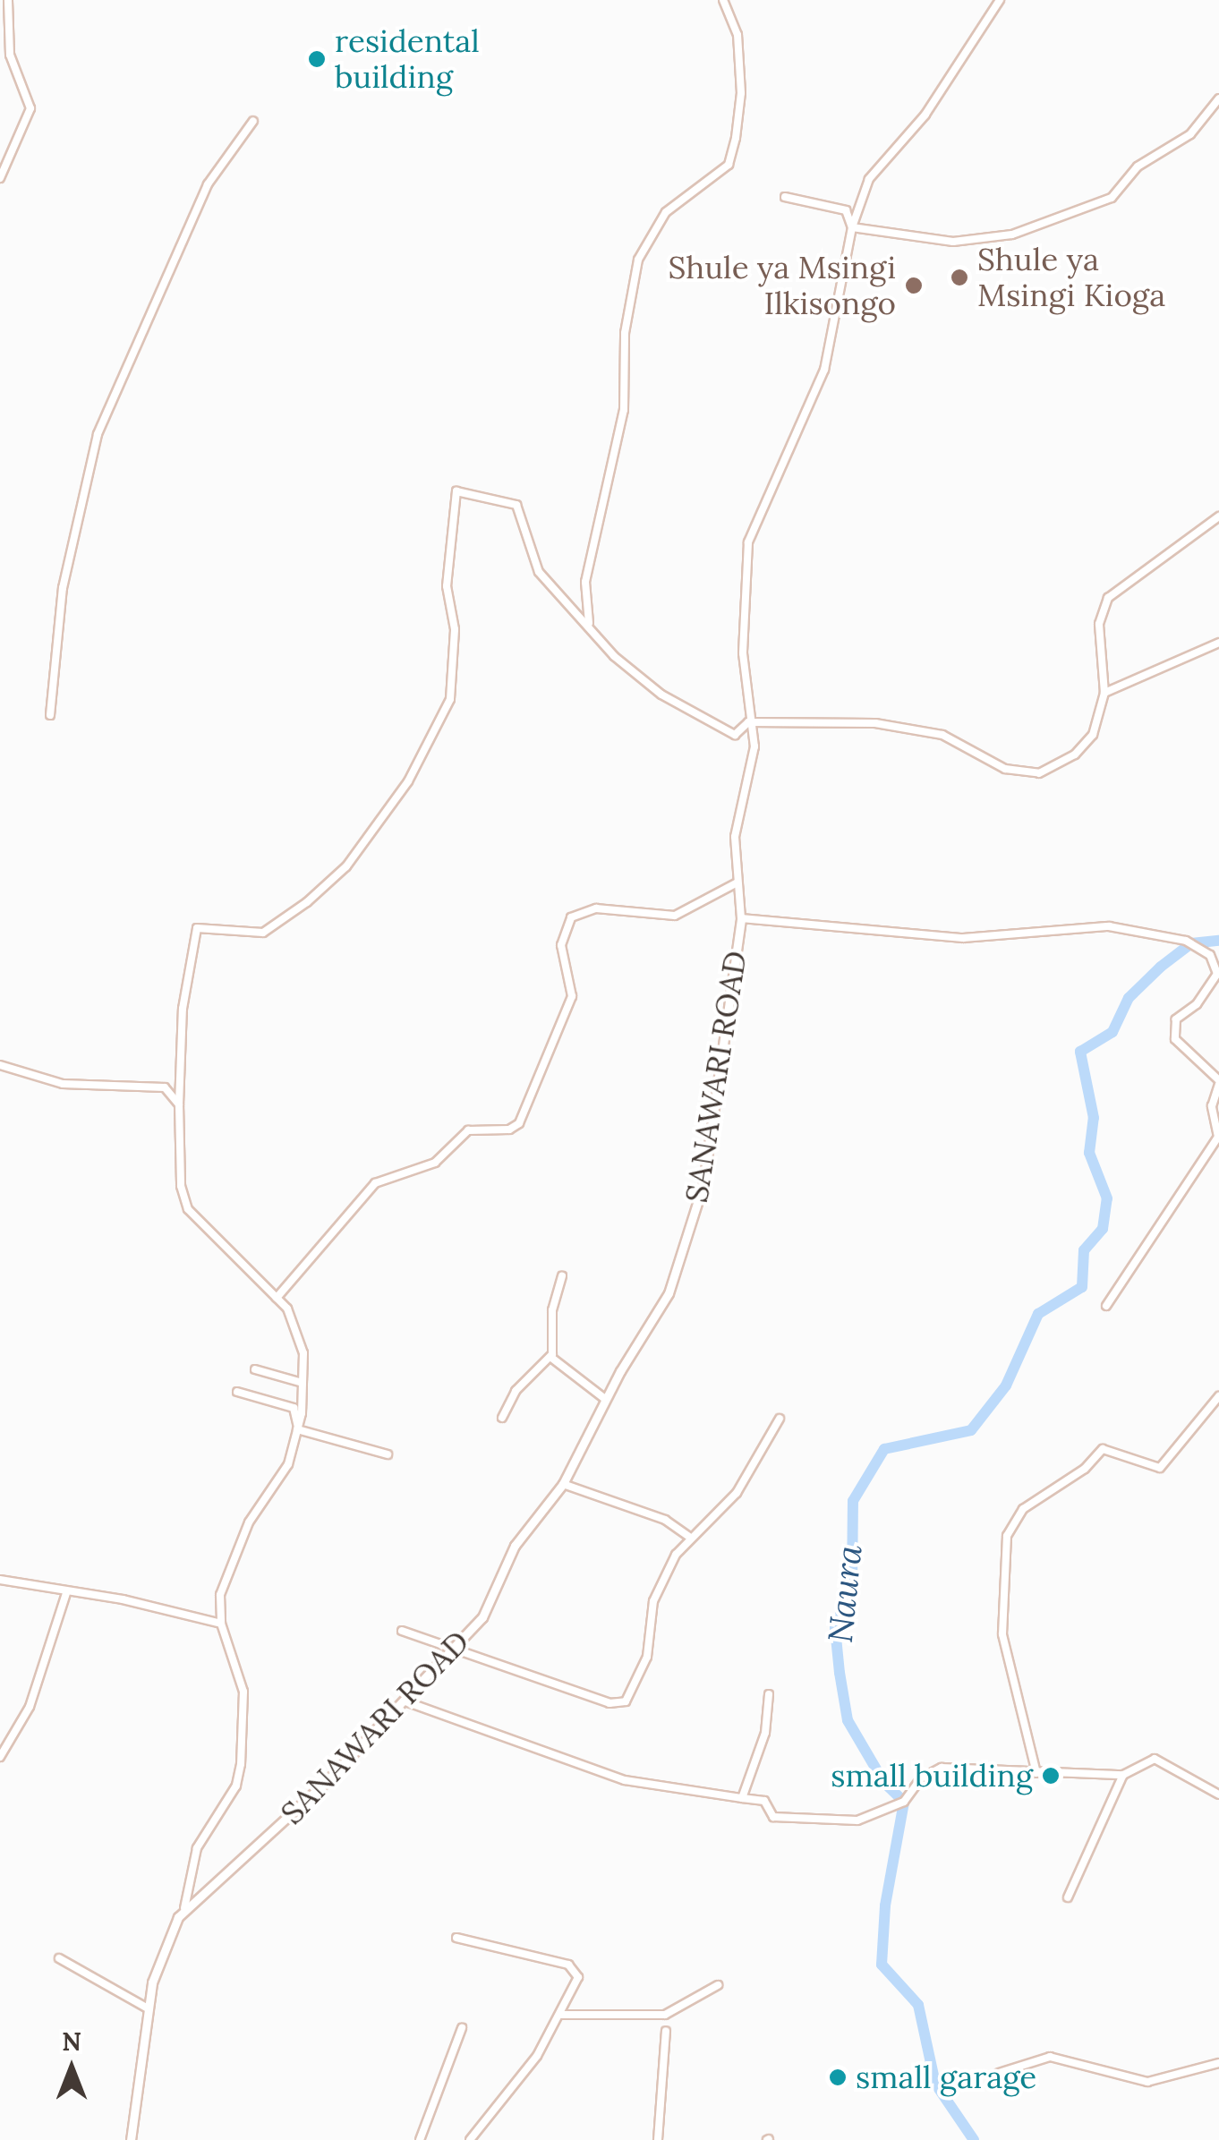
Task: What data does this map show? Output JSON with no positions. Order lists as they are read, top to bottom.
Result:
{
  "streets": {
    "street": ["SANAWARI ROAD"]
  },
  "water": ["Naura"],
  "places": [
    "residental building",
    "Shule ya Msingi Kioga",
    "Shule ya Msingi Ilkisongo",
    "small building",
    "small garage"
  ],
  "north": "top"
}
